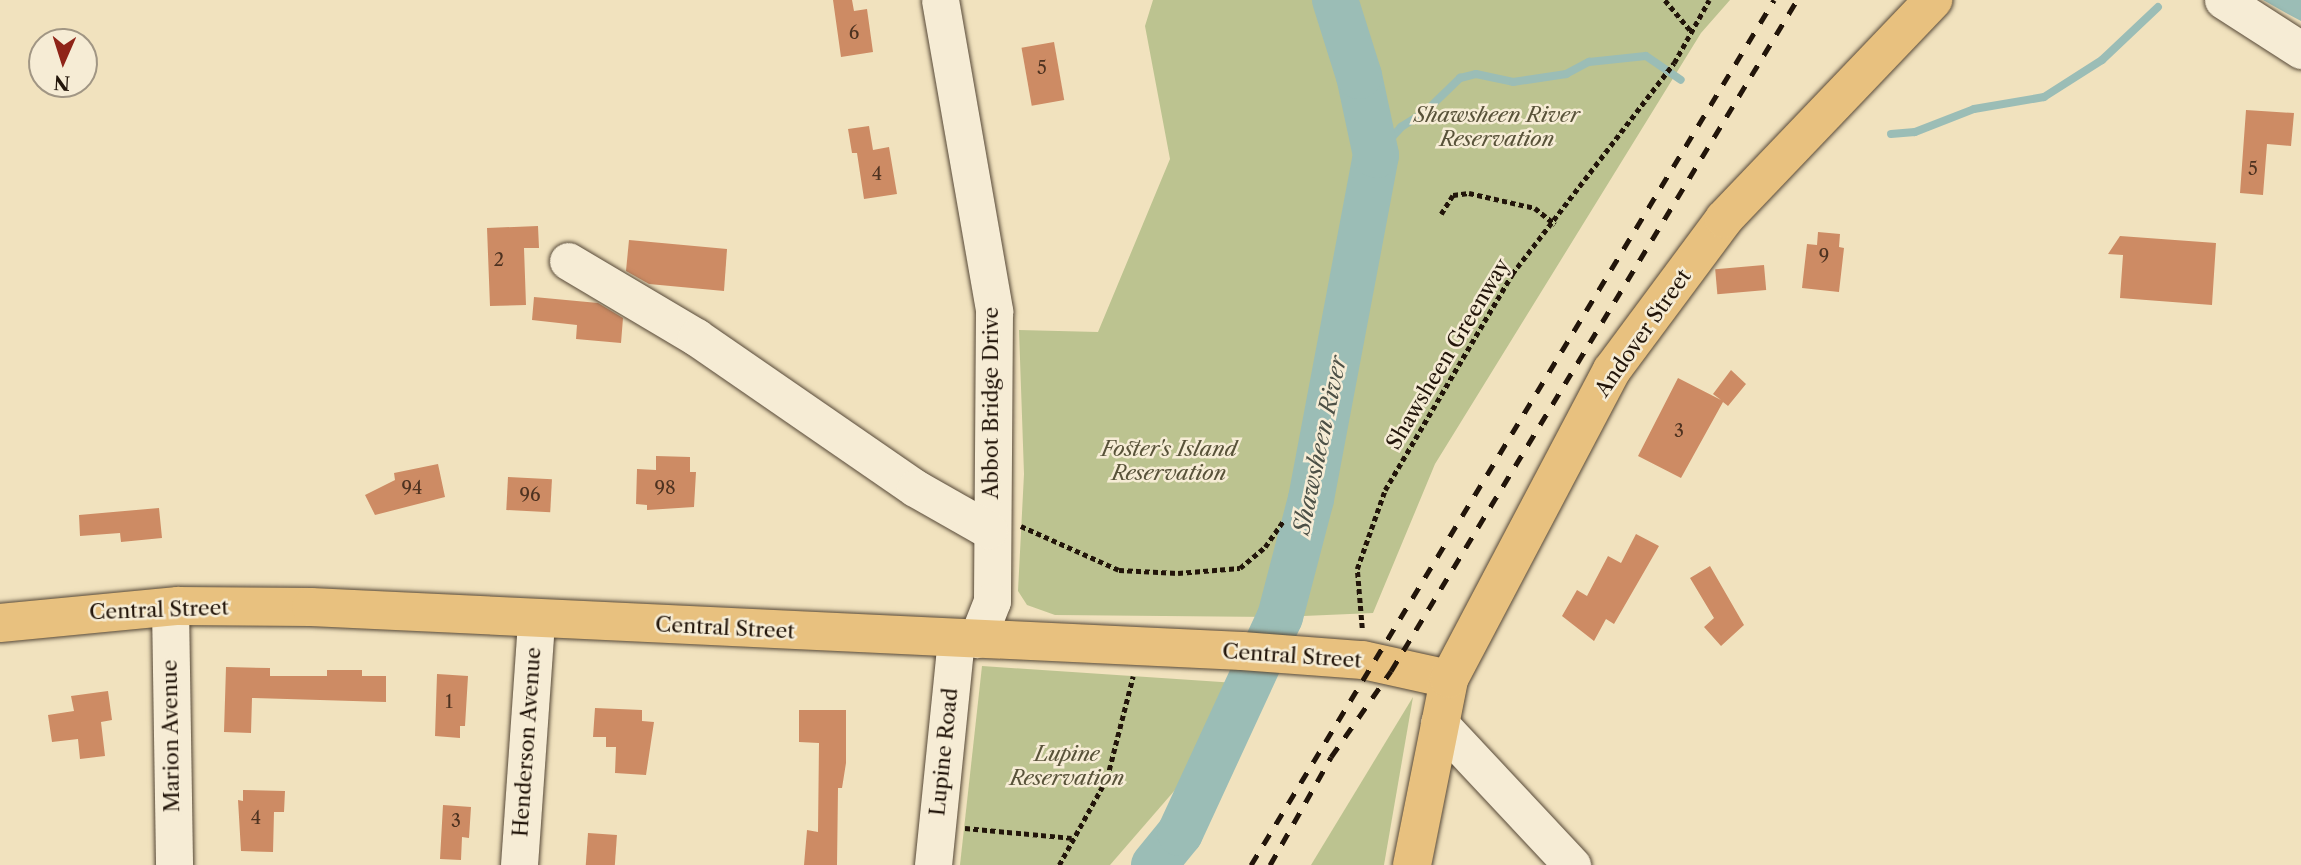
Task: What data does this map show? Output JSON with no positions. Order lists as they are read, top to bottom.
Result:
{
  "streets": {
    "main road": ["Andover Street", "Central Street"],
    "street": [
      "Abbot Bridge Drive",
      "Marion Avenue",
      "Henderson Avenue",
      "Lupine Road"
    ],
    "path": ["Shawsheen Greenway"]
  },
  "crossings": [
    ["Andover Street", "Central Street"],
    ["Shawsheen Greenway", "Central Street"],
    ["Abbot Bridge Drive", "Central Street"],
    ["Abbot Bridge Drive", "Lupine Road"],
    ["Central Street", "Marion Avenue"],
    ["Central Street", "Henderson Avenue"],
    ["Central Street", "Lupine Road"]
  ],
  "water": ["Shawsheen River"],
  "parks": ["Shawsheen River Reservation", "Foster's Island Reservation", "Lupine Reservation"],
  "house_numbers": [
    "6",
    "5",
    "5",
    "4",
    "9",
    "2",
    "3",
    "94",
    "98",
    "96",
    "1",
    "4",
    "3"
  ],
  "north": "bottom"
}
